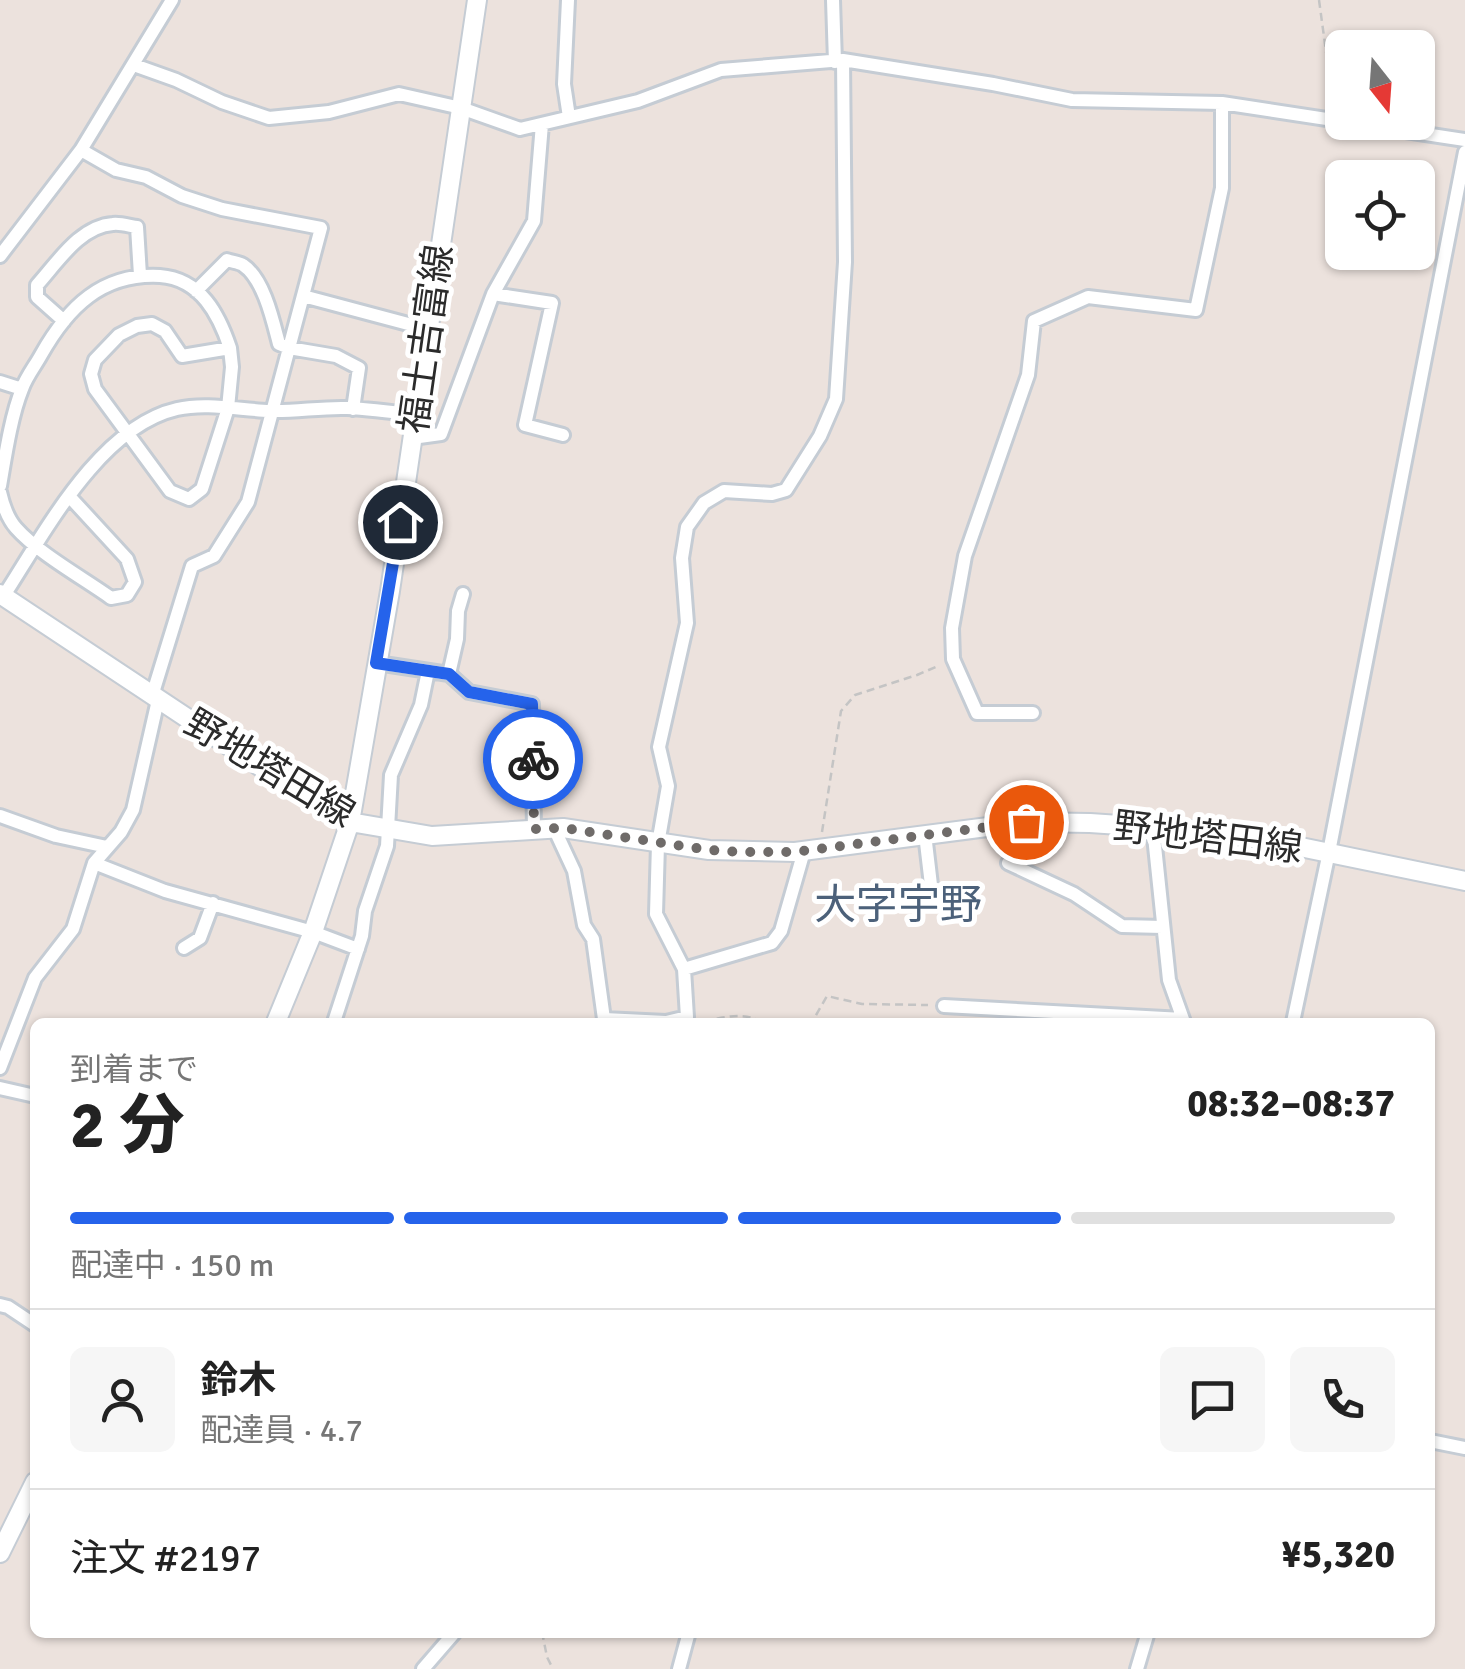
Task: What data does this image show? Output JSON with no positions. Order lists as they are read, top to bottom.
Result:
{
  "streets": {
    "main road": ["福土吉富線", "野地塔田線"]
  },
  "crossings": [
    ["福土吉富線", "野地塔田線"]
  ],
  "districts": ["大字宇野"],
  "north": "bottom",
  "page": {
    "heading": ["2 分", "到着まで", "08:32–08:37"],
    "panel": [
      "鈴木",
      "配達員 · 4.7",
      "注文 #2197",
      "¥5,320"
    ],
    "bar": "配達中 · 150 m"
  }
}
